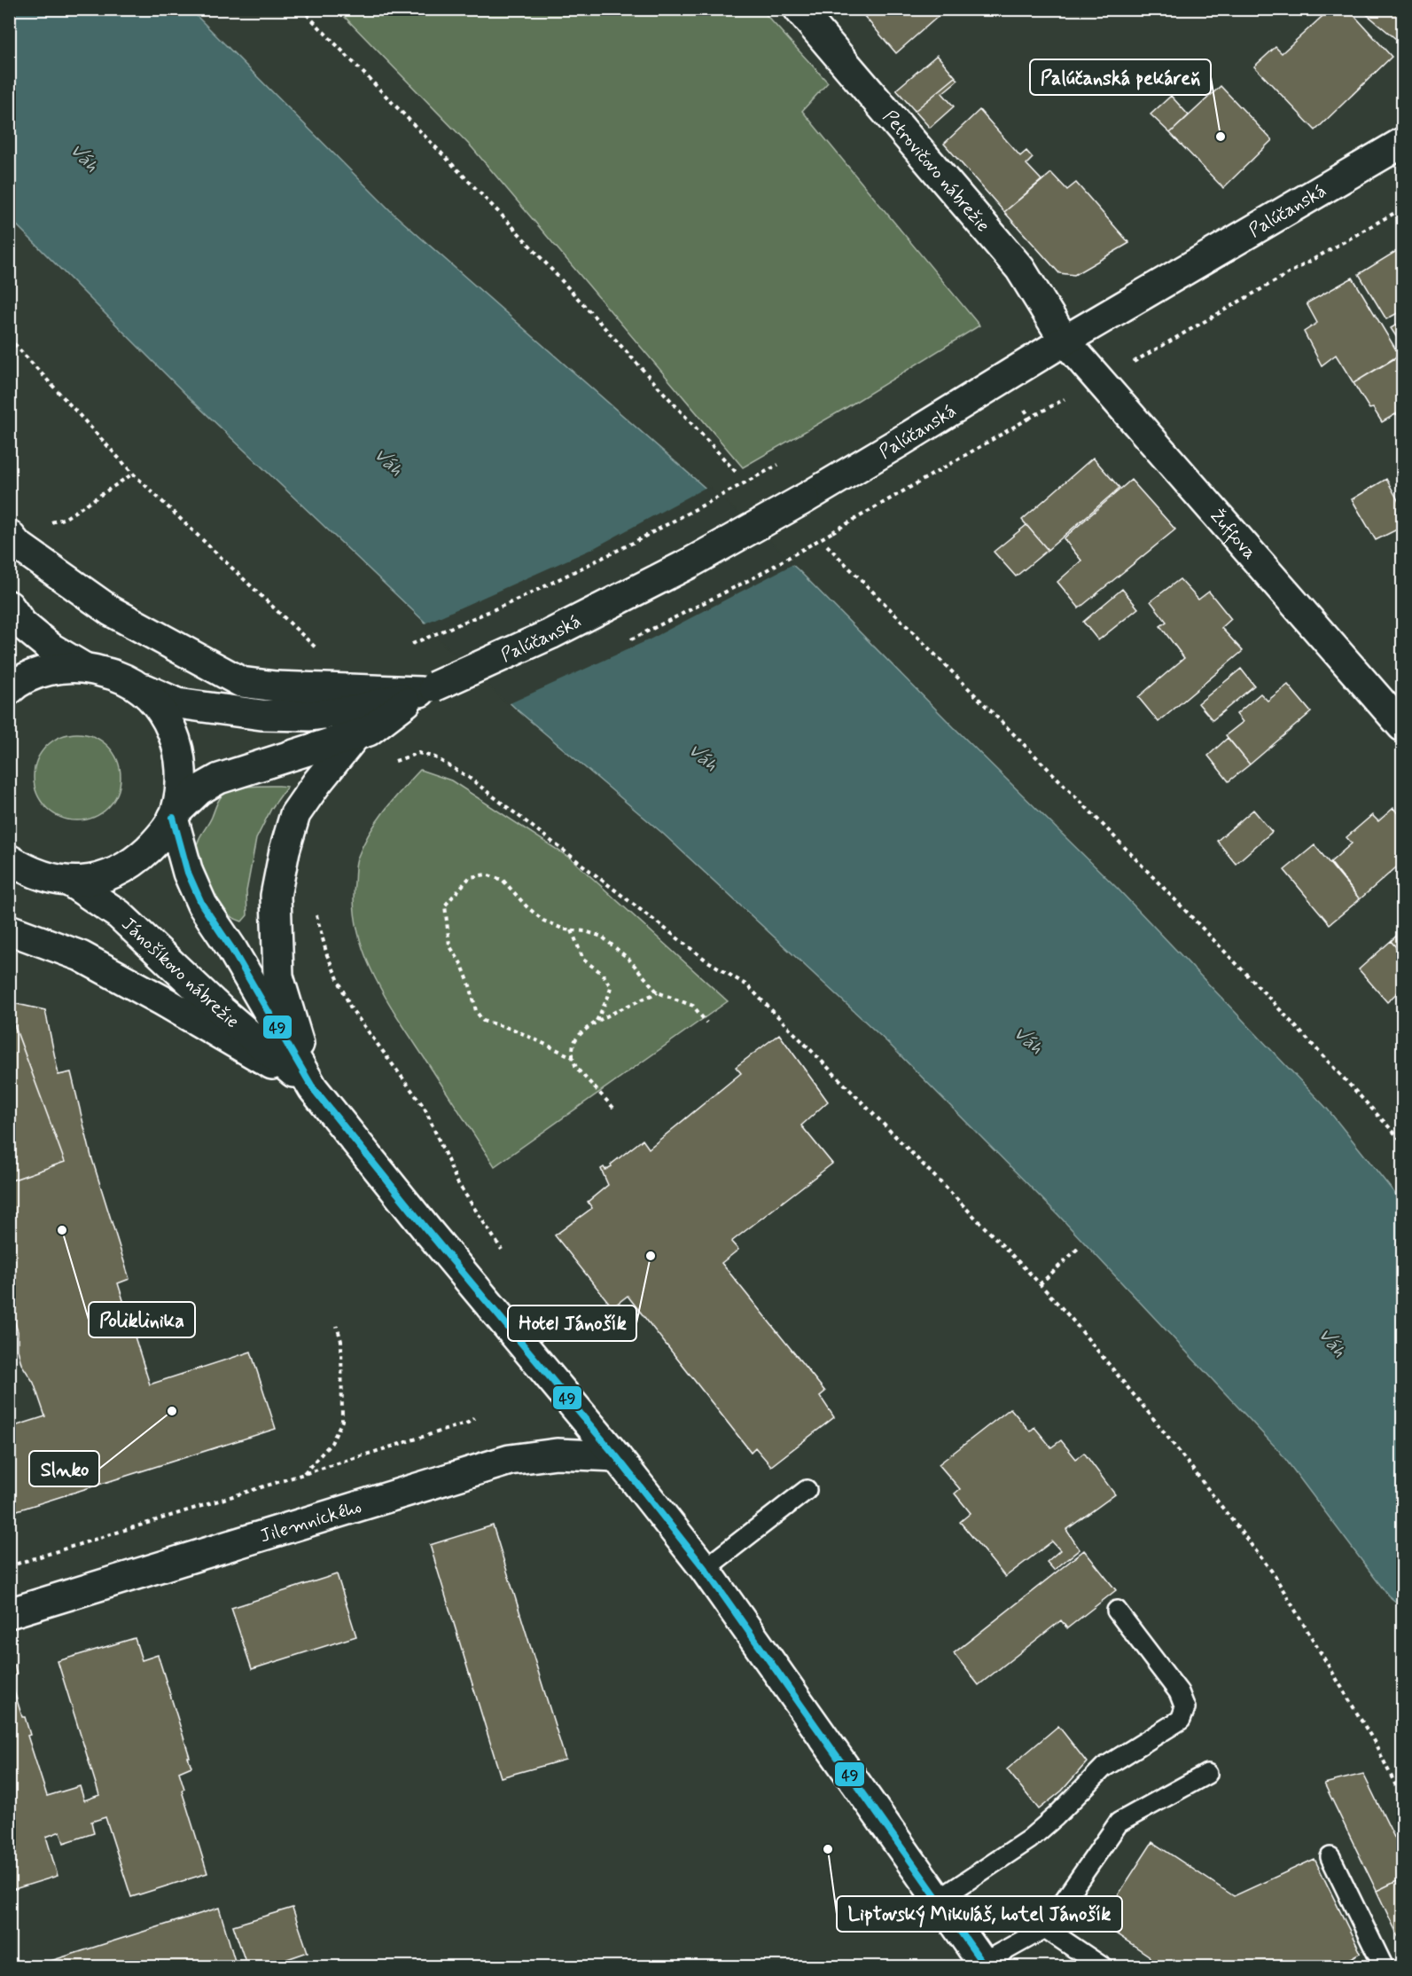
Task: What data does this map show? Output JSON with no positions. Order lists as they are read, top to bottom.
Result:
{
  "streets": {
    "main road": [
      "Petrovičovo nábrežie",
      "Palúčanská",
      "Žuffova",
      "Jánošíkovo nábrežie",
      "Jilemnického"
    ]
  },
  "crossings": [
    ["Petrovičovo nábrežie", "Palúčanská"],
    ["Petrovičovo nábrežie", "Žuffova"],
    ["Palúčanská", "Žuffova"],
    ["Palúčanská", "Jánošíkovo nábrežie"],
    ["Jánošíkovo nábrežie", "Jilemnického"]
  ],
  "water": ["Váh"],
  "places": [
    "Palúčanská pekáreň",
    "Poliklinika",
    "Hotel Jánošík",
    "Slnko",
    "Liptovský Mikuláš, hotel Jánošík"
  ],
  "lines": ["transit line 49"]
}
